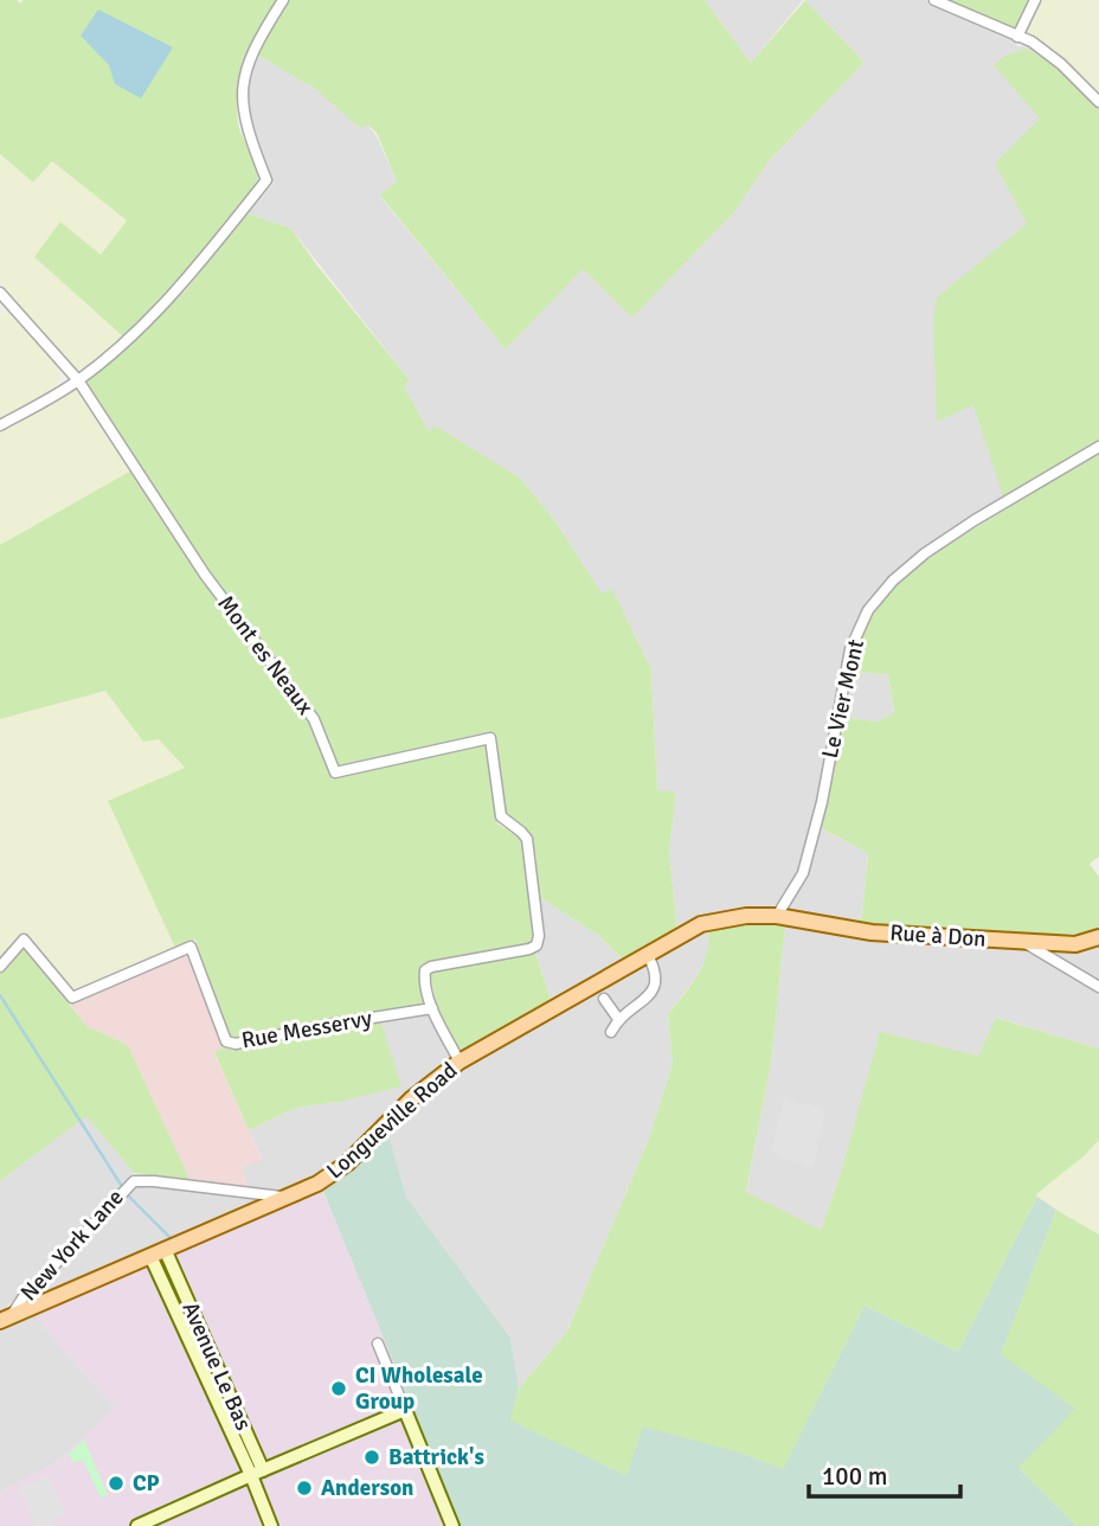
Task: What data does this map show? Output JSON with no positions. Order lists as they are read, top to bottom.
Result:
{
  "streets": {
    "main road": ["Rue à Don", "Longueville Road"],
    "street": [
      "Mont es Neaux",
      "Le Vier Mont",
      "Rue Messervy",
      "New York Lane",
      "Avenue Le Bas"
    ]
  },
  "crossings": [
    ["Mont es Neaux", "Rue Messervy"],
    ["Mont es Neaux", "Longueville Road"],
    ["Le Vier Mont", "Rue à Don"],
    ["Le Vier Mont", "Longueville Road"],
    ["Rue à Don", "Longueville Road"],
    ["Longueville Road", "New York Lane"],
    ["Longueville Road", "Avenue Le Bas"]
  ],
  "places": [
    "CI Wholesale Group",
    "Battrick's",
    "CP",
    "Anderson"
  ],
  "scale_bar": "100 m"
}
